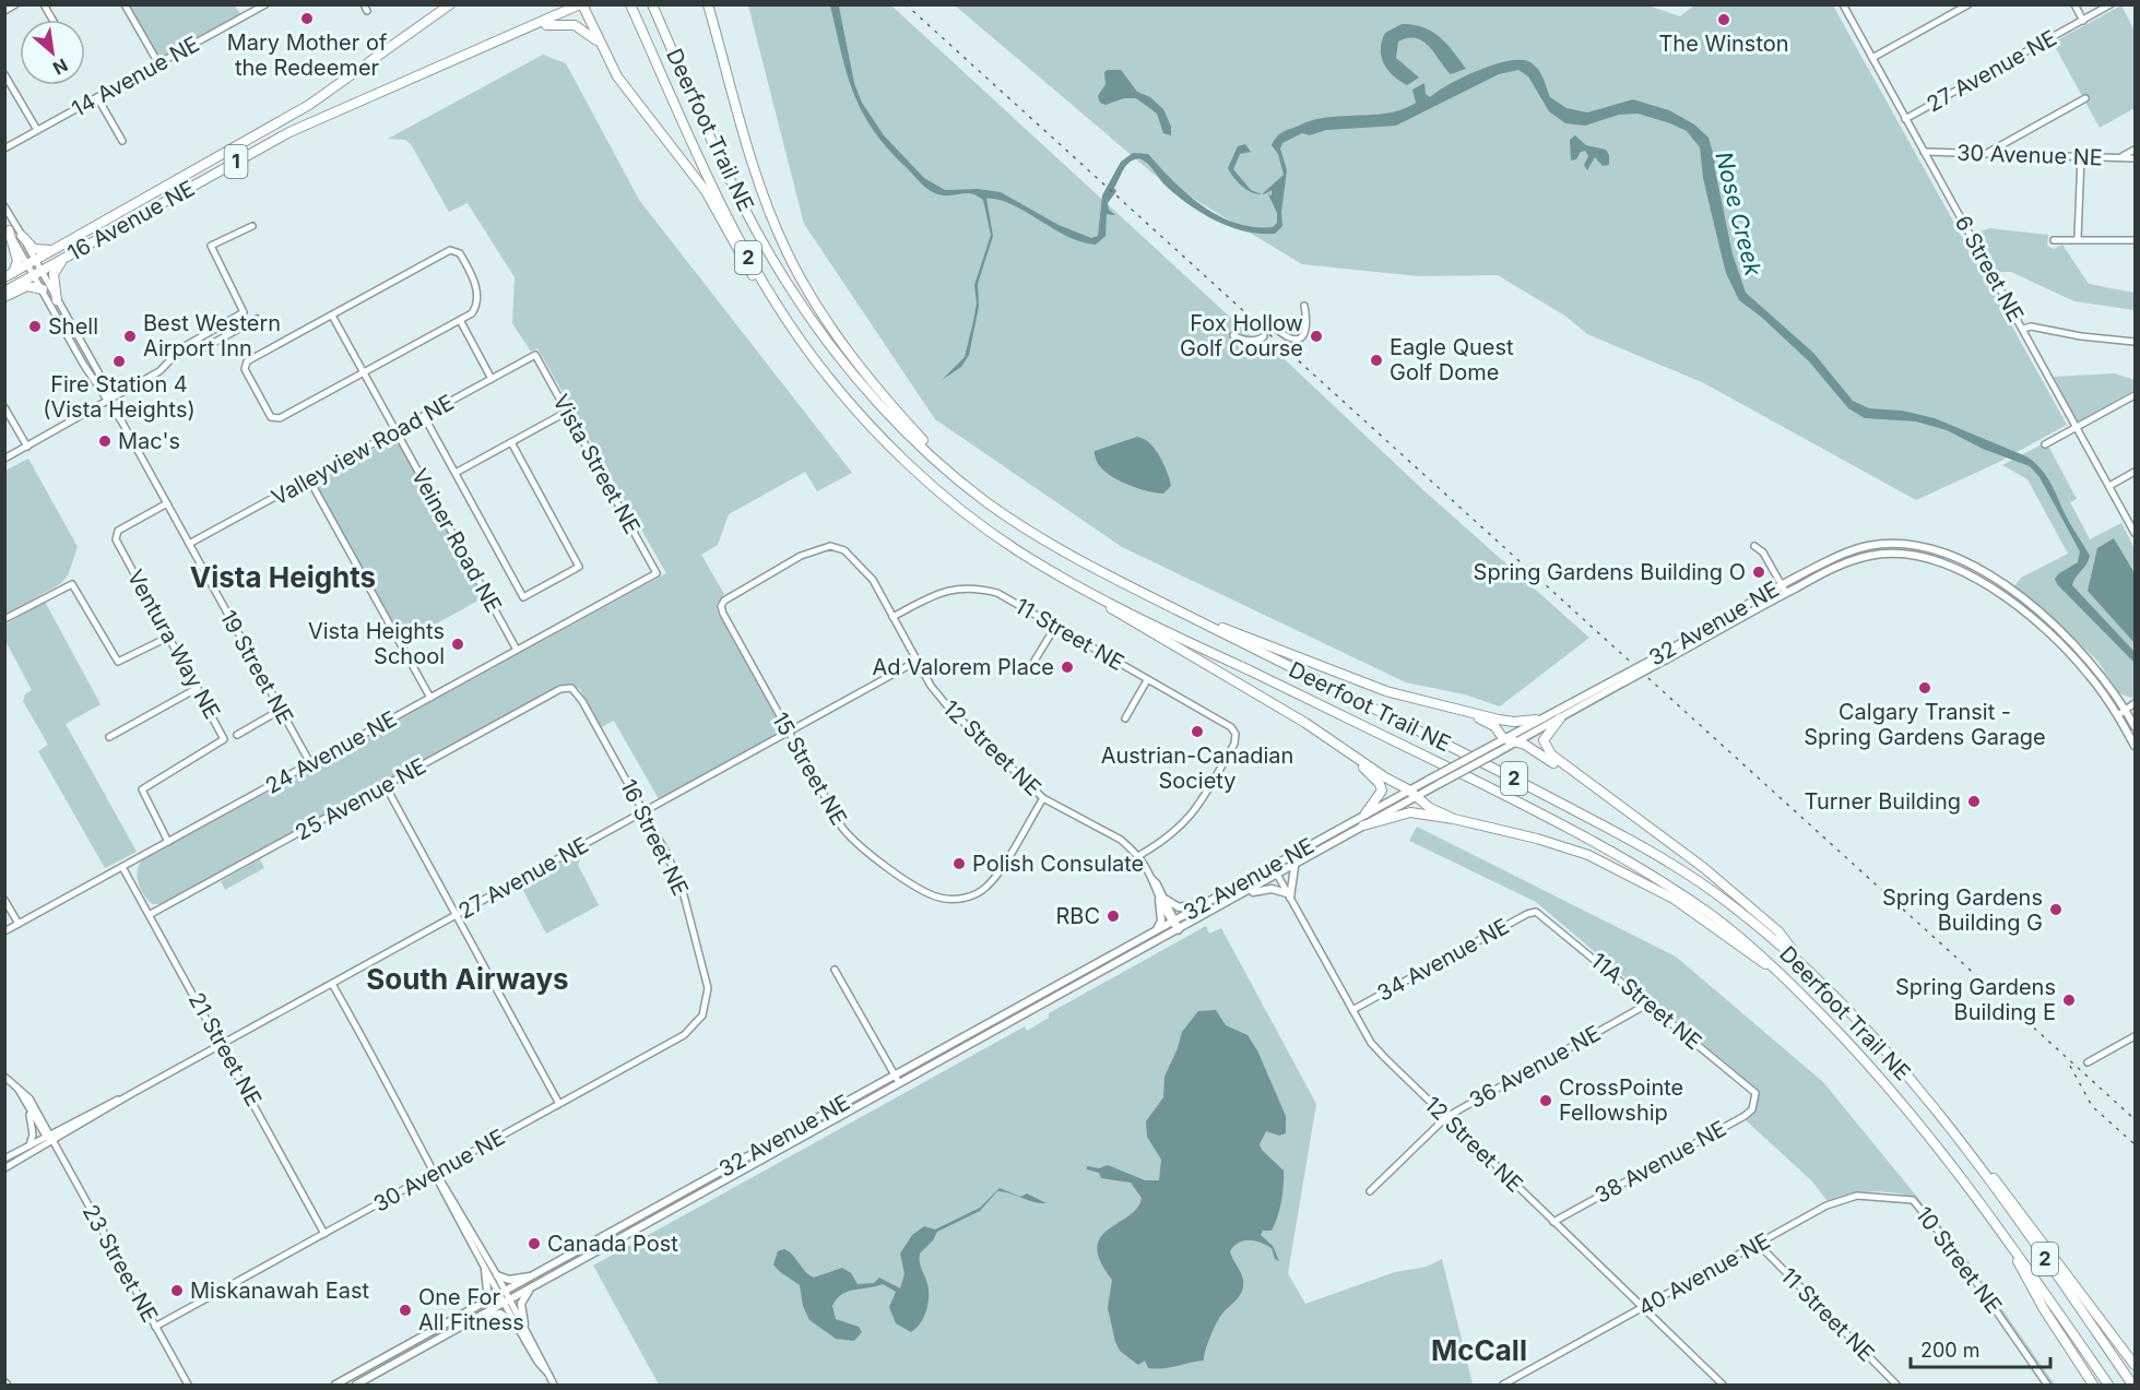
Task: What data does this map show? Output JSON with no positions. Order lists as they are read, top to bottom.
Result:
{
  "streets": {
    "highway": [
      "Deerfoot Trail NE",
      "1",
      "16 Avenue NE",
      "2"
    ],
    "main road": ["32 Avenue NE"],
    "street": [
      "27 Avenue NE",
      "14 Avenue NE",
      "30 Avenue NE",
      "6 Street NE",
      "Valleyview Road NE",
      "Vista Street NE",
      "Veiner Road NE",
      "11 Street NE",
      "Ventura Way NE",
      "19 Street NE",
      "12 Street NE",
      "24 Avenue NE",
      "15 Street NE",
      "25 Avenue NE",
      "16 Street NE",
      "34 Avenue NE",
      "11A Street NE",
      "21 Street NE",
      "36 Avenue NE",
      "38 Avenue NE",
      "10 Street NE",
      "23 Street NE",
      "40 Avenue NE"
    ]
  },
  "crossings": [
    ["27 Avenue NE", "6 Street NE"],
    ["27 Avenue NE", "12 Street NE"],
    ["27 Avenue NE", "15 Street NE"],
    ["27 Avenue NE", "16 Street NE"],
    ["27 Avenue NE", "21 Street NE"],
    ["27 Avenue NE", "23 Street NE"],
    ["30 Avenue NE", "6 Street NE"],
    ["30 Avenue NE", "16 Street NE"],
    ["30 Avenue NE", "21 Street NE"],
    ["30 Avenue NE", "23 Street NE"],
    ["16 Avenue NE", "19 Street NE"],
    ["Valleyview Road NE", "Vista Street NE"],
    ["Valleyview Road NE", "Veiner Road NE"],
    ["Valleyview Road NE", "19 Street NE"],
    ["Vista Street NE", "24 Avenue NE"],
    ["Veiner Road NE", "24 Avenue NE"],
    ["32 Avenue NE", "12 Street NE"],
    ["11 Street NE", "12 Street NE"],
    ["11 Street NE", "40 Avenue NE"],
    ["Ventura Way NE", "19 Street NE"],
    ["Ventura Way NE", "24 Avenue NE"],
    ["19 Street NE", "24 Avenue NE"],
    ["12 Street NE", "15 Street NE"],
    ["12 Street NE", "34 Avenue NE"],
    ["12 Street NE", "36 Avenue NE"],
    ["12 Street NE", "38 Avenue NE"],
    ["12 Street NE", "40 Avenue NE"],
    ["24 Avenue NE", "21 Street NE"],
    ["25 Avenue NE", "16 Street NE"],
    ["25 Avenue NE", "21 Street NE"],
    ["34 Avenue NE", "11A Street NE"],
    ["11A Street NE", "36 Avenue NE"],
    ["11A Street NE", "38 Avenue NE"],
    ["10 Street NE", "40 Avenue NE"]
  ],
  "districts": ["Vista Heights", "South Airways", "McCall"],
  "water": ["Nose Creek"],
  "places": [
    "Mary Mother of the Redeemer",
    "The Winston",
    "Shell",
    "Best Western Airport Inn",
    "Fox Hollow Golf Course",
    "Eagle Quest Golf Dome",
    "Fire Station 4 (Vista Heights)",
    "Mac's",
    "Spring Gardens Building O",
    "Vista Heights School",
    "Ad Valorem Place",
    "Calgary Transit - Spring Gardens Garage",
    "Austrian-Canadian Society",
    "Turner Building",
    "Polish Consulate",
    "Spring Gardens Building G",
    "RBC",
    "Spring Gardens Building E",
    "CrossPointe Fellowship",
    "Canada Post",
    "Miskanawah East",
    "One For All Fitness"
  ],
  "scale_bar": "200 m",
  "north": "bottom right"
}
